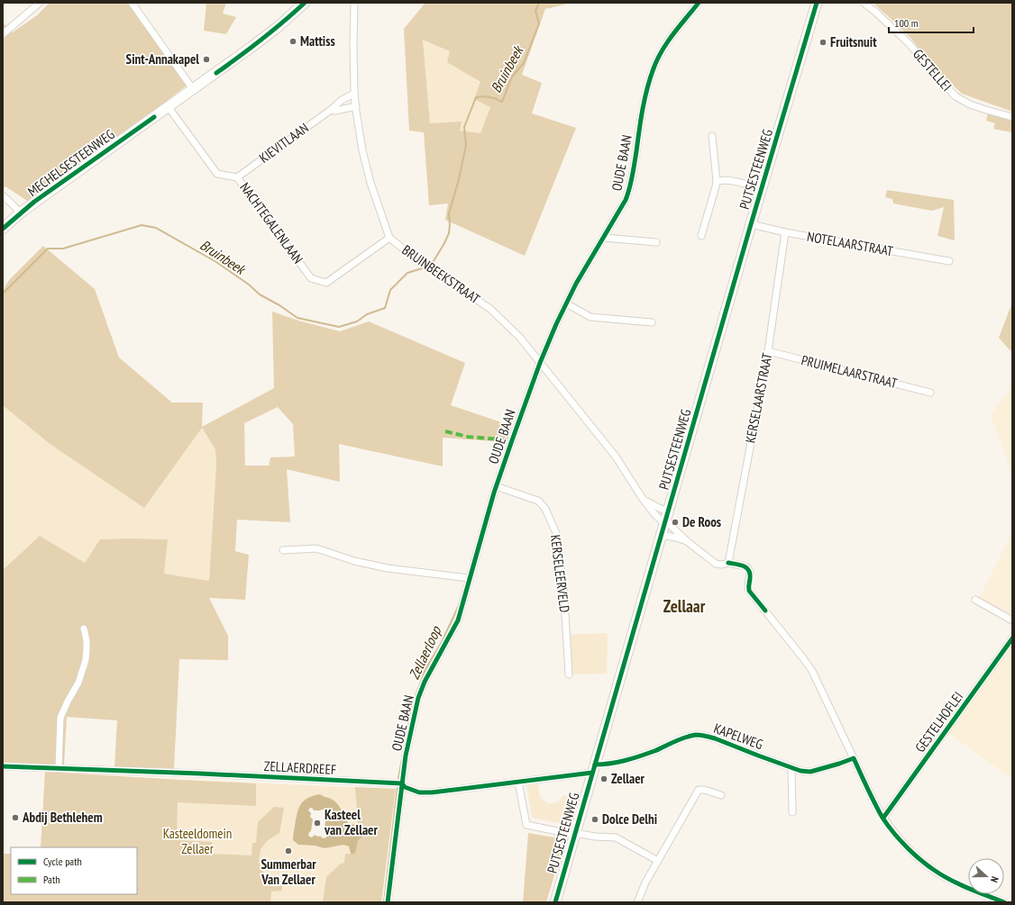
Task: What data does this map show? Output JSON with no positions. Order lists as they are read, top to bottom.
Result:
{
  "streets": {
    "main road": ["MECHELSESTEENWEG", "PUTSESTEENWEG"],
    "street": [
      "GESTELLEI",
      "KIEVITLAAN",
      "OUDE BAAN",
      "NACHTEGALENLAAN",
      "NOTELAARSTRAAT",
      "BRUINBEEKSTRAAT",
      "PRUIMELAARSTRAAT",
      "KERSELAARSTRAAT",
      "KERSELEERVELD",
      "GESTELHOFLEI",
      "KAPELWEG",
      "ZELLAERDREEF"
    ]
  },
  "crossings": [
    ["KIEVITLAAN", "NACHTEGALENLAAN"],
    ["KIEVITLAAN", "BRUINBEEKSTRAAT"],
    ["MECHELSESTEENWEG", "NACHTEGALENLAAN"],
    ["OUDE BAAN", "BRUINBEEKSTRAAT"],
    ["OUDE BAAN", "KERSELEERVELD"],
    ["OUDE BAAN", "ZELLAERDREEF"],
    ["PUTSESTEENWEG", "NOTELAARSTRAAT"],
    ["PUTSESTEENWEG", "BRUINBEEKSTRAAT"],
    ["PUTSESTEENWEG", "KAPELWEG"],
    ["PUTSESTEENWEG", "ZELLAERDREEF"],
    ["NACHTEGALENLAAN", "BRUINBEEKSTRAAT"],
    ["NOTELAARSTRAAT", "KERSELAARSTRAAT"],
    ["PRUIMELAARSTRAAT", "KERSELAARSTRAAT"],
    ["KAPELWEG", "ZELLAERDREEF"]
  ],
  "districts": ["Zellaar"],
  "water": ["Bruinbeek", "Zellaerloop"],
  "parks": ["Kasteeldomein Zellaer"],
  "places": [
    "Mattiss",
    "Fruitsnuit",
    "Sint-Annakapel",
    "De Roos",
    "Zellaer",
    "Abdij Bethlehem",
    "Dolce Delhi",
    "Kasteel van Zellaer",
    "Summerbar Van Zellaer"
  ],
  "legend": ["Cycle path", "Path"],
  "scale_bar": "100 m",
  "north": "right"
}
